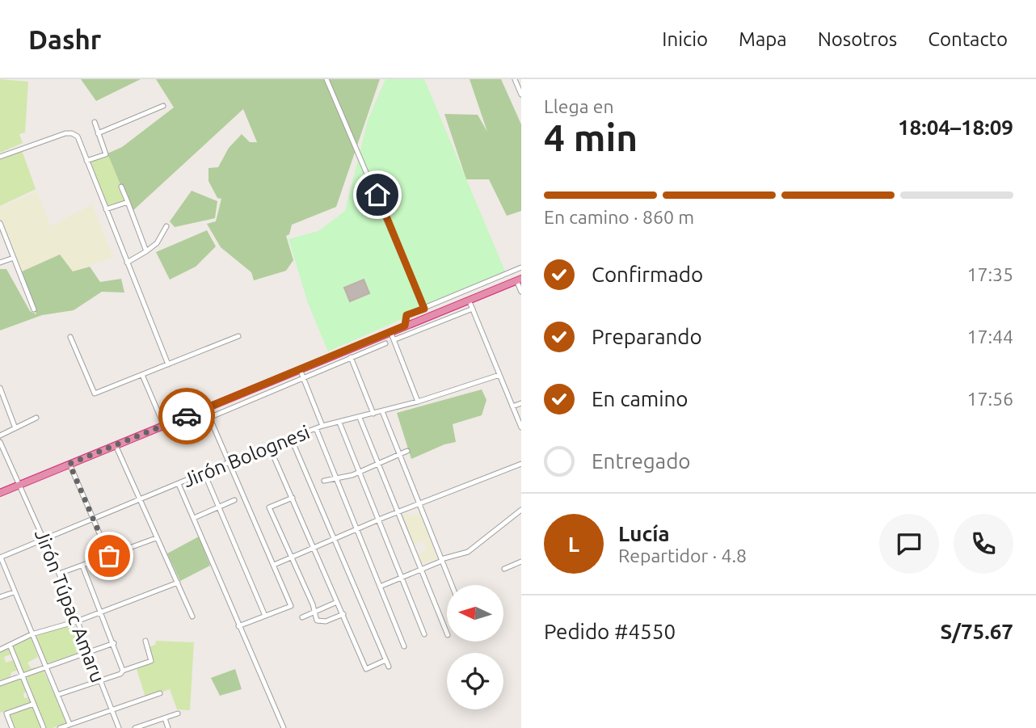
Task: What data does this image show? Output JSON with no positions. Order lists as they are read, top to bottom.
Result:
{
  "streets": {
    "street": ["Jirón Bolognesi", "Jirón Túpac Amaru"]
  },
  "crossings": [
    ["Jirón Bolognesi", "Jirón Túpac Amaru"]
  ],
  "north": "left",
  "page": {
    "header": "Dashr",
    "nav": [
      "Inicio",
      "Mapa",
      "Nosotros",
      "Contacto"
    ],
    "heading": ["4 min", "Llega en", "18:04–18:09"],
    "panel": [
      "Lucía",
      "Repartidor · 4.8",
      "Pedido #4550",
      "S/75.67"
    ],
    "bar": "En camino · 860 m",
    "list": [
      ["Confirmado", "17:35"],
      ["Preparando", "17:44"],
      ["En camino", "17:56"],
      "Entregado"
    ],
    "round": "L"
  }
}
